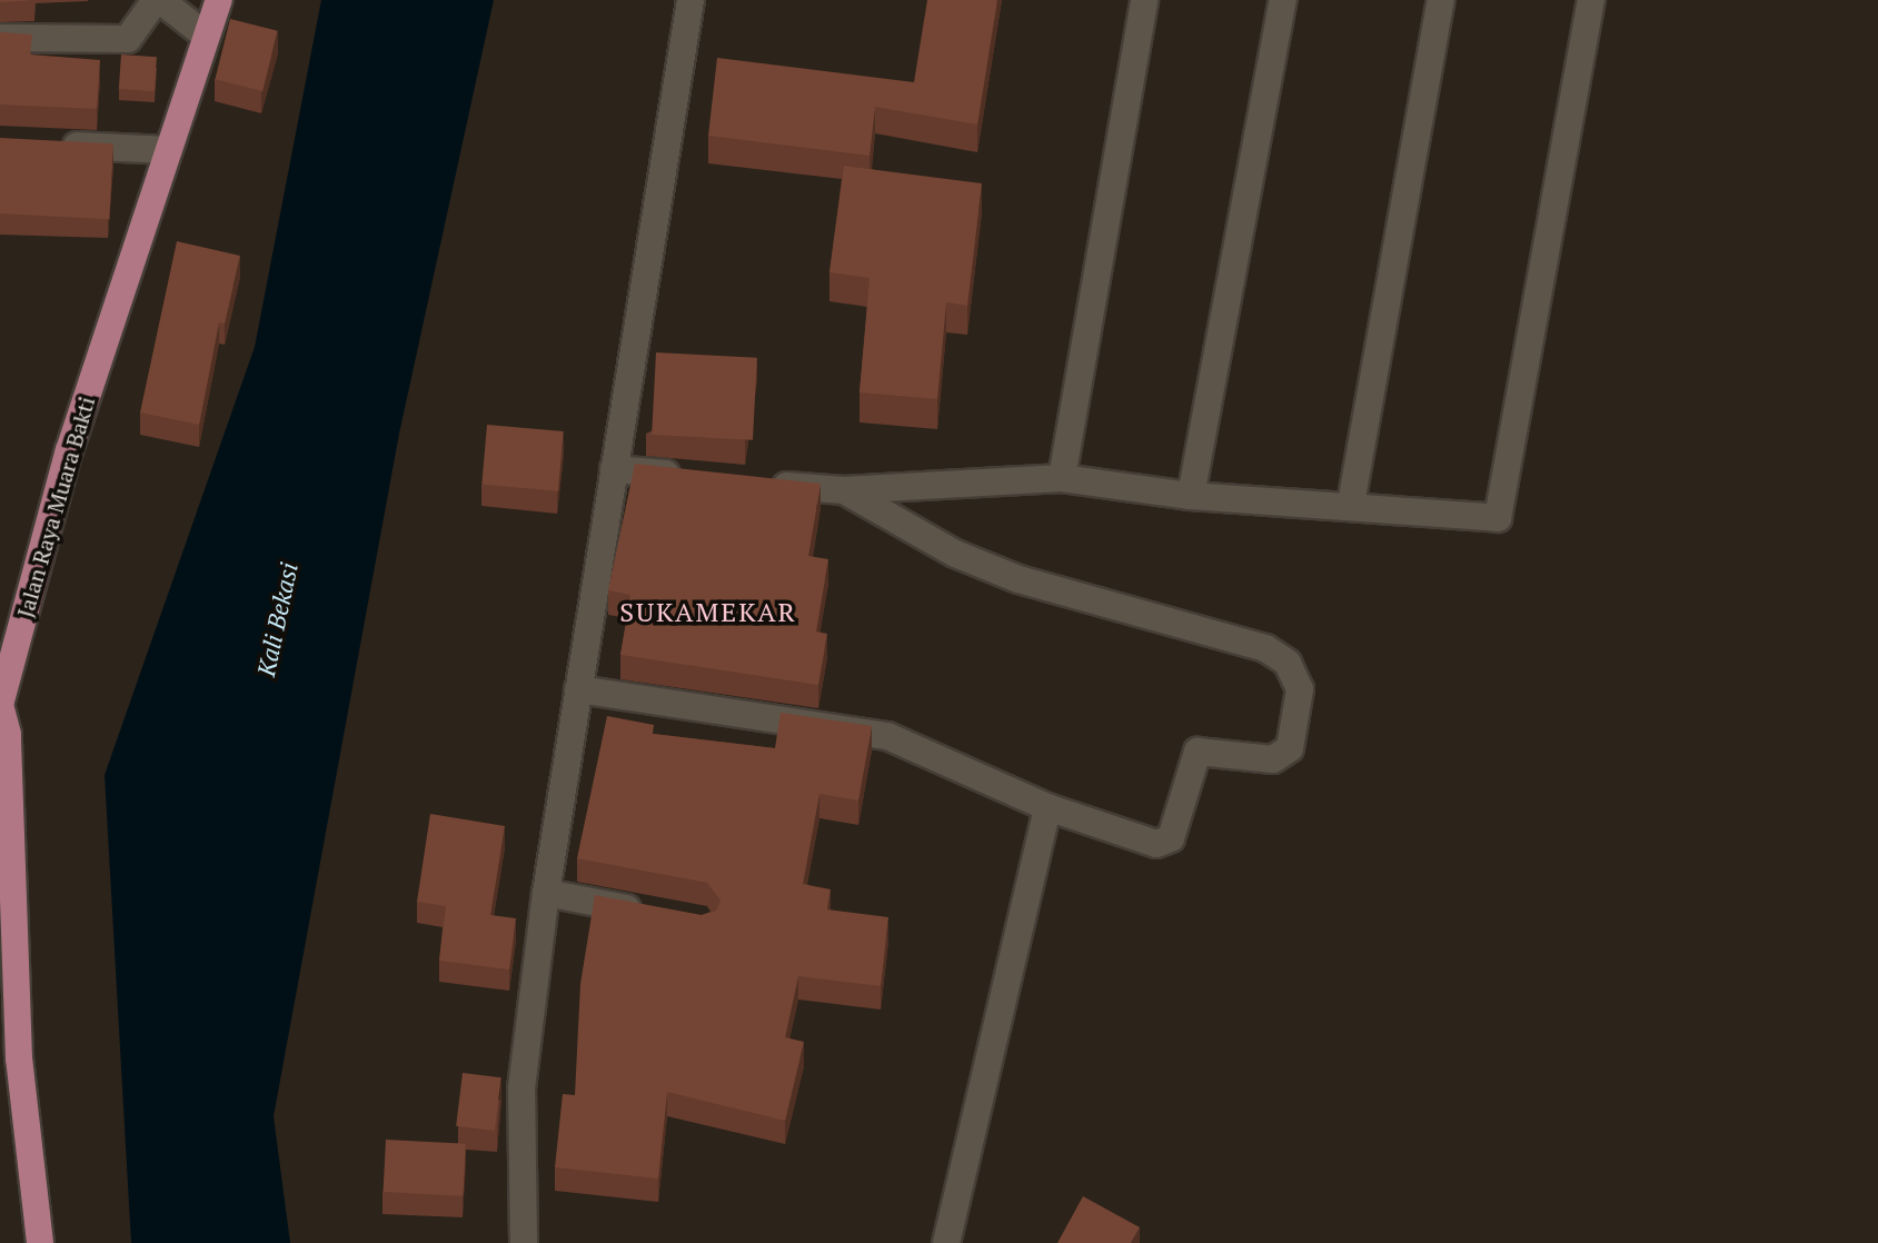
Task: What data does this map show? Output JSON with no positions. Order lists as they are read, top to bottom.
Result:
{
  "streets": {
    "main road": ["Jalan Raya Muara Bakti"]
  },
  "districts": ["SUKAMEKAR"],
  "water": ["Kali Bekasi"]
}
